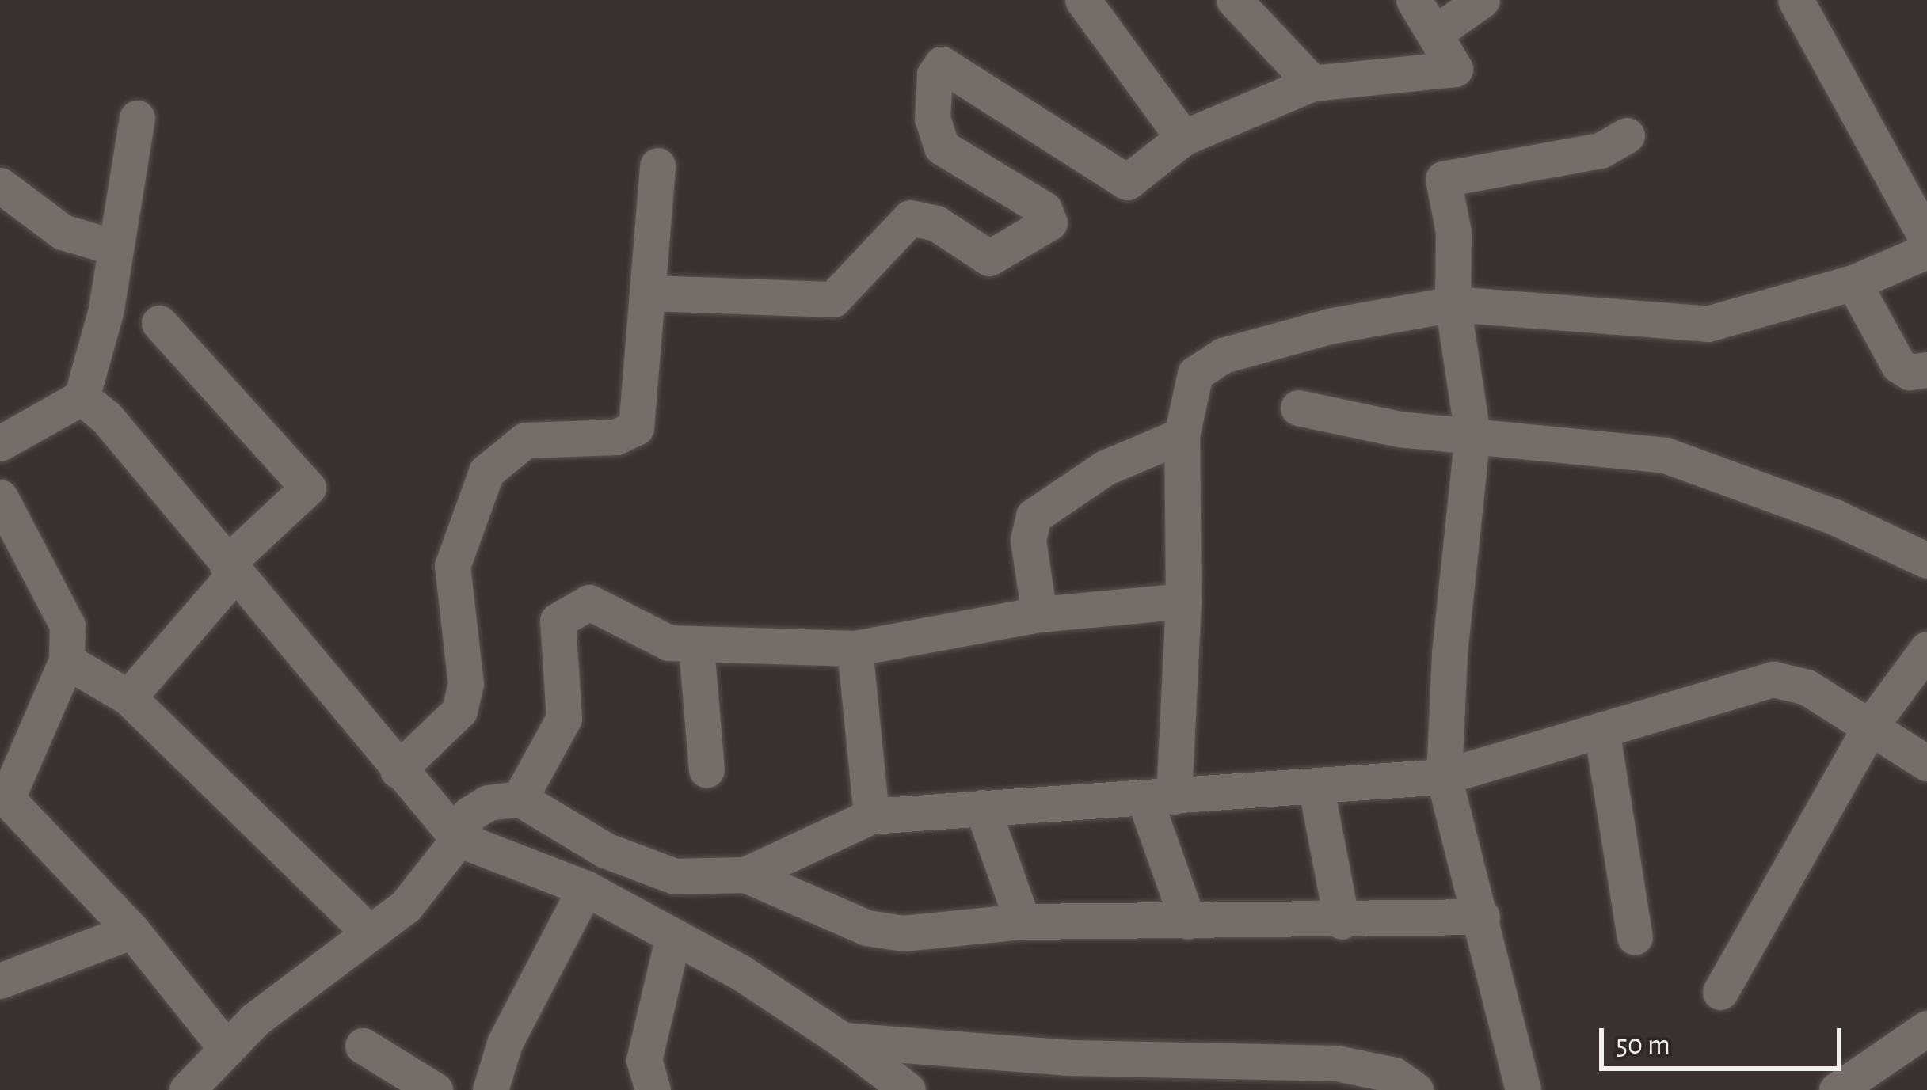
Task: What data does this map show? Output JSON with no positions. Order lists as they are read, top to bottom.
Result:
{
  "scale_bar": "50 m"
}
